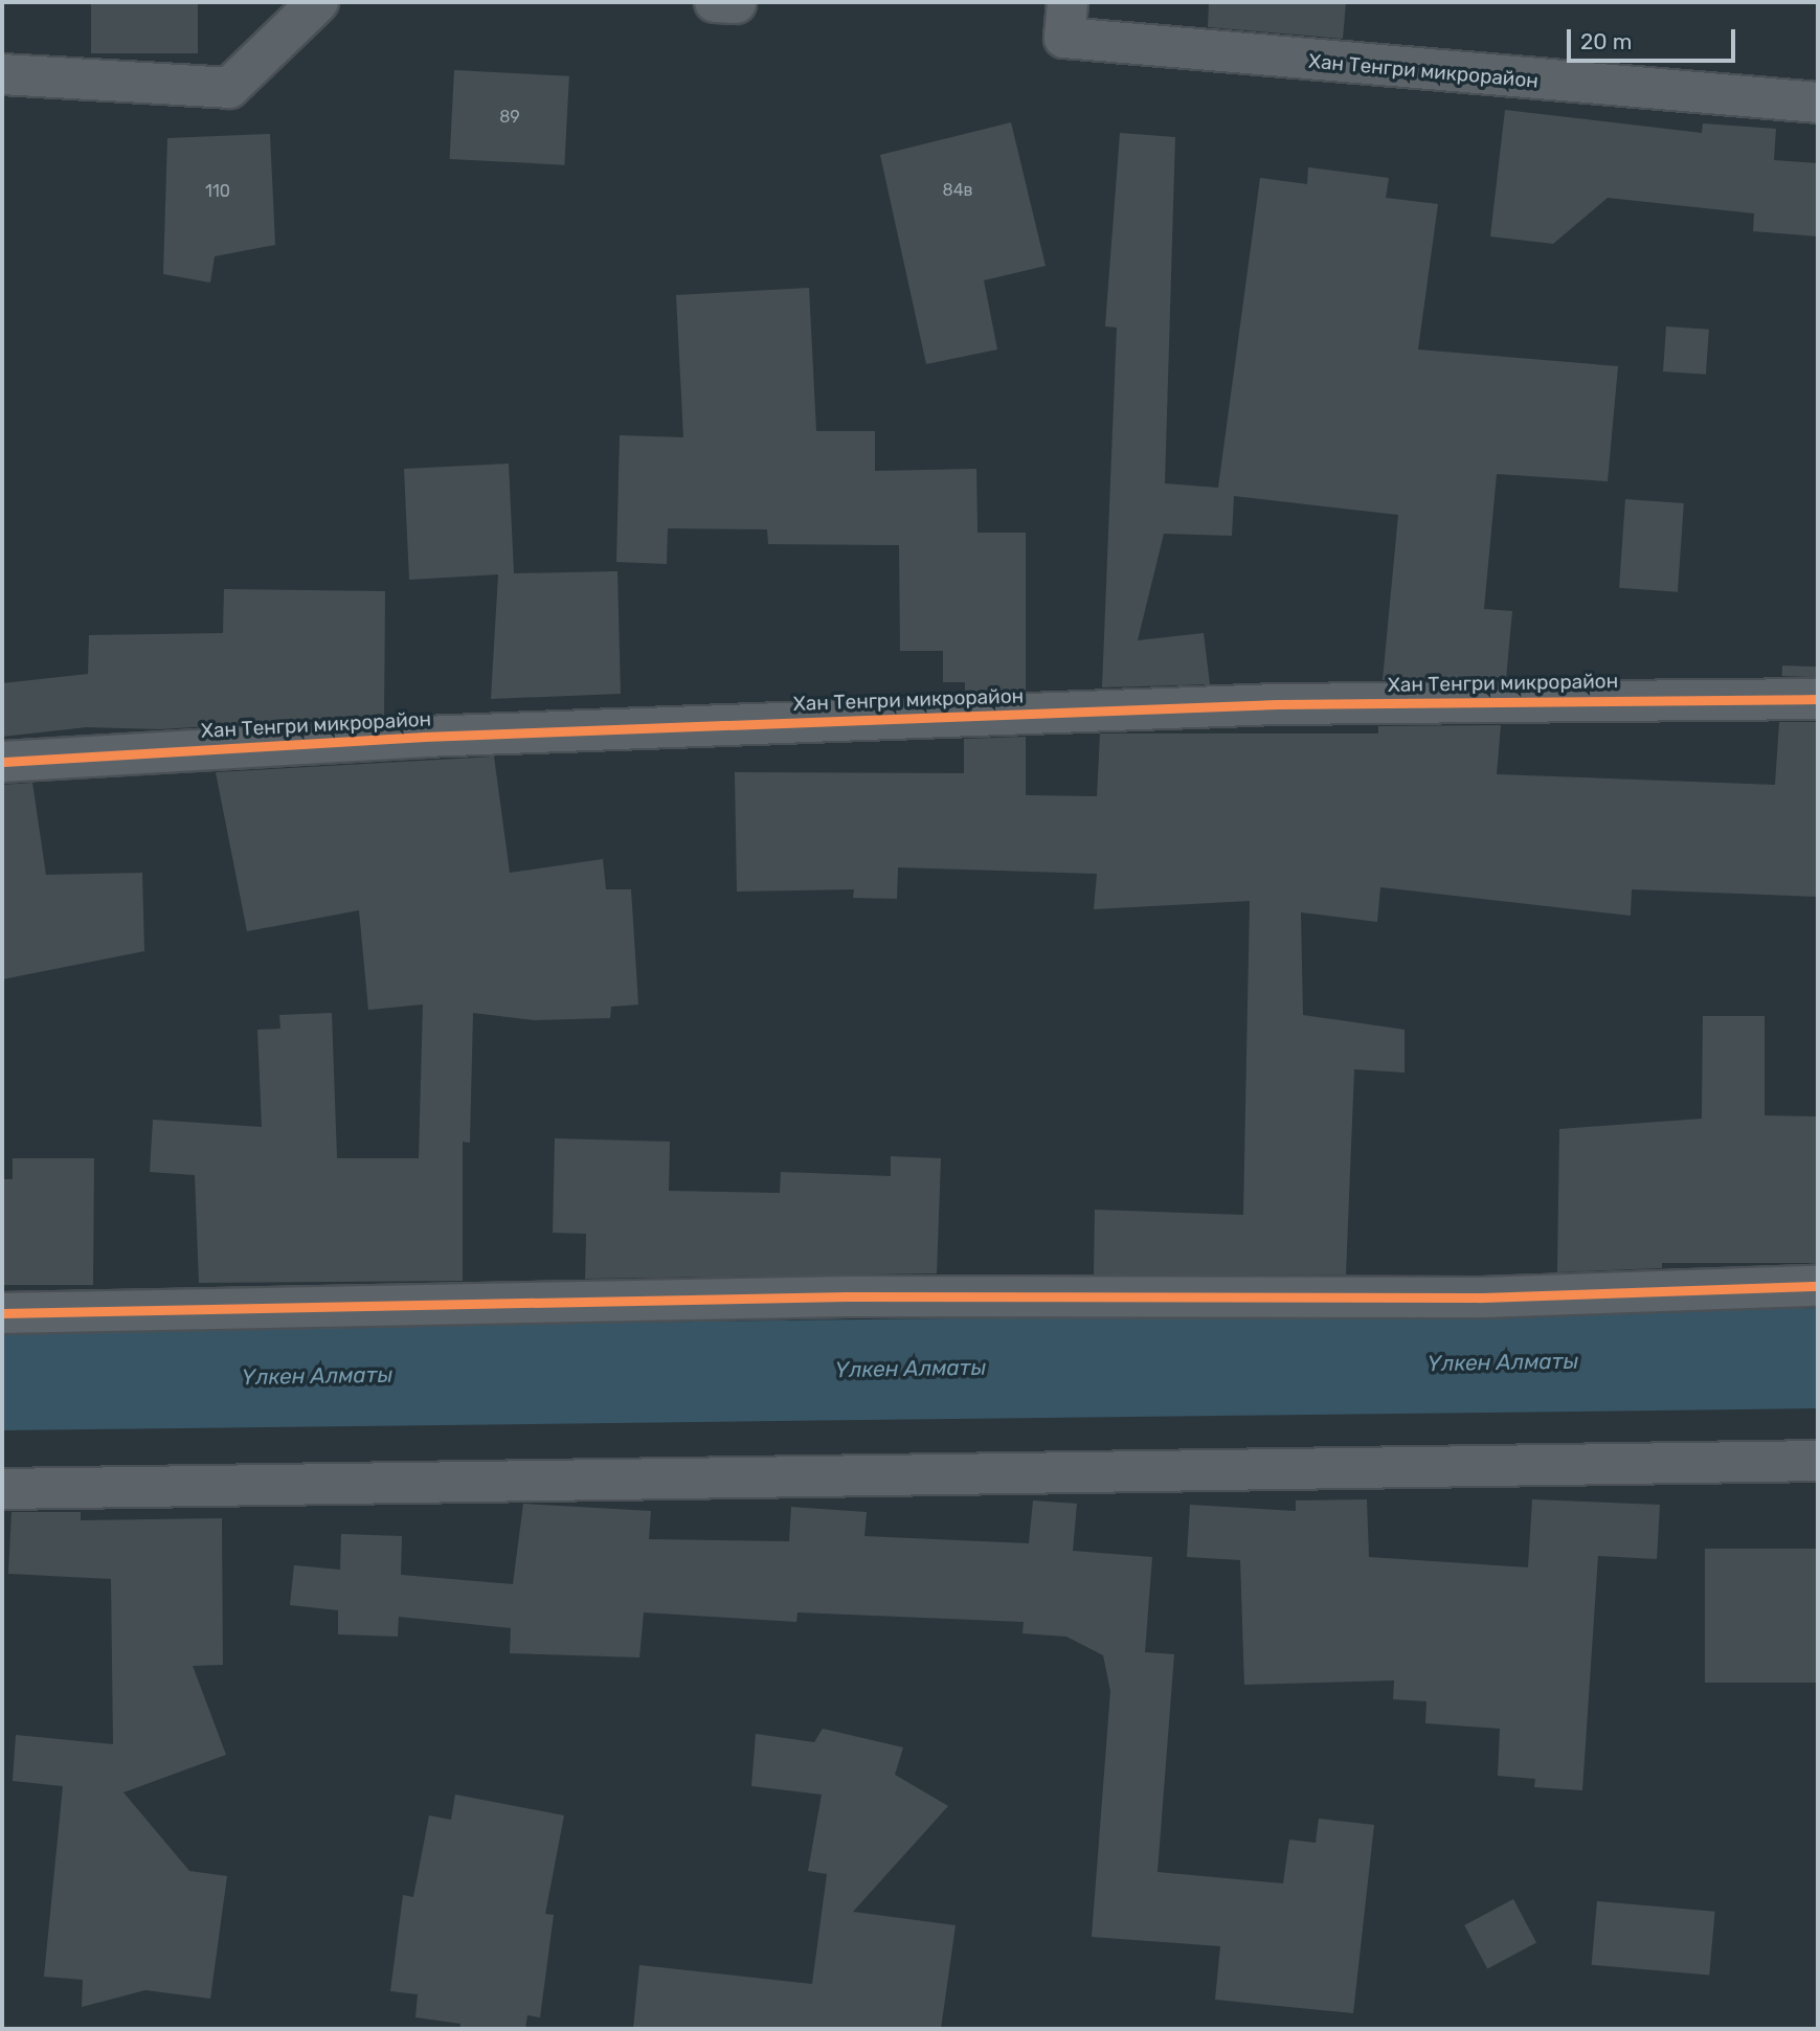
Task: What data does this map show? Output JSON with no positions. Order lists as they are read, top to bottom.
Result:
{
  "streets": {
    "street": ["Хан Тенгри микрорайон"]
  },
  "water": ["Үлкен Алматы"],
  "house_numbers": ["89", "84в", "110"],
  "scale_bar": "20 m"
}
